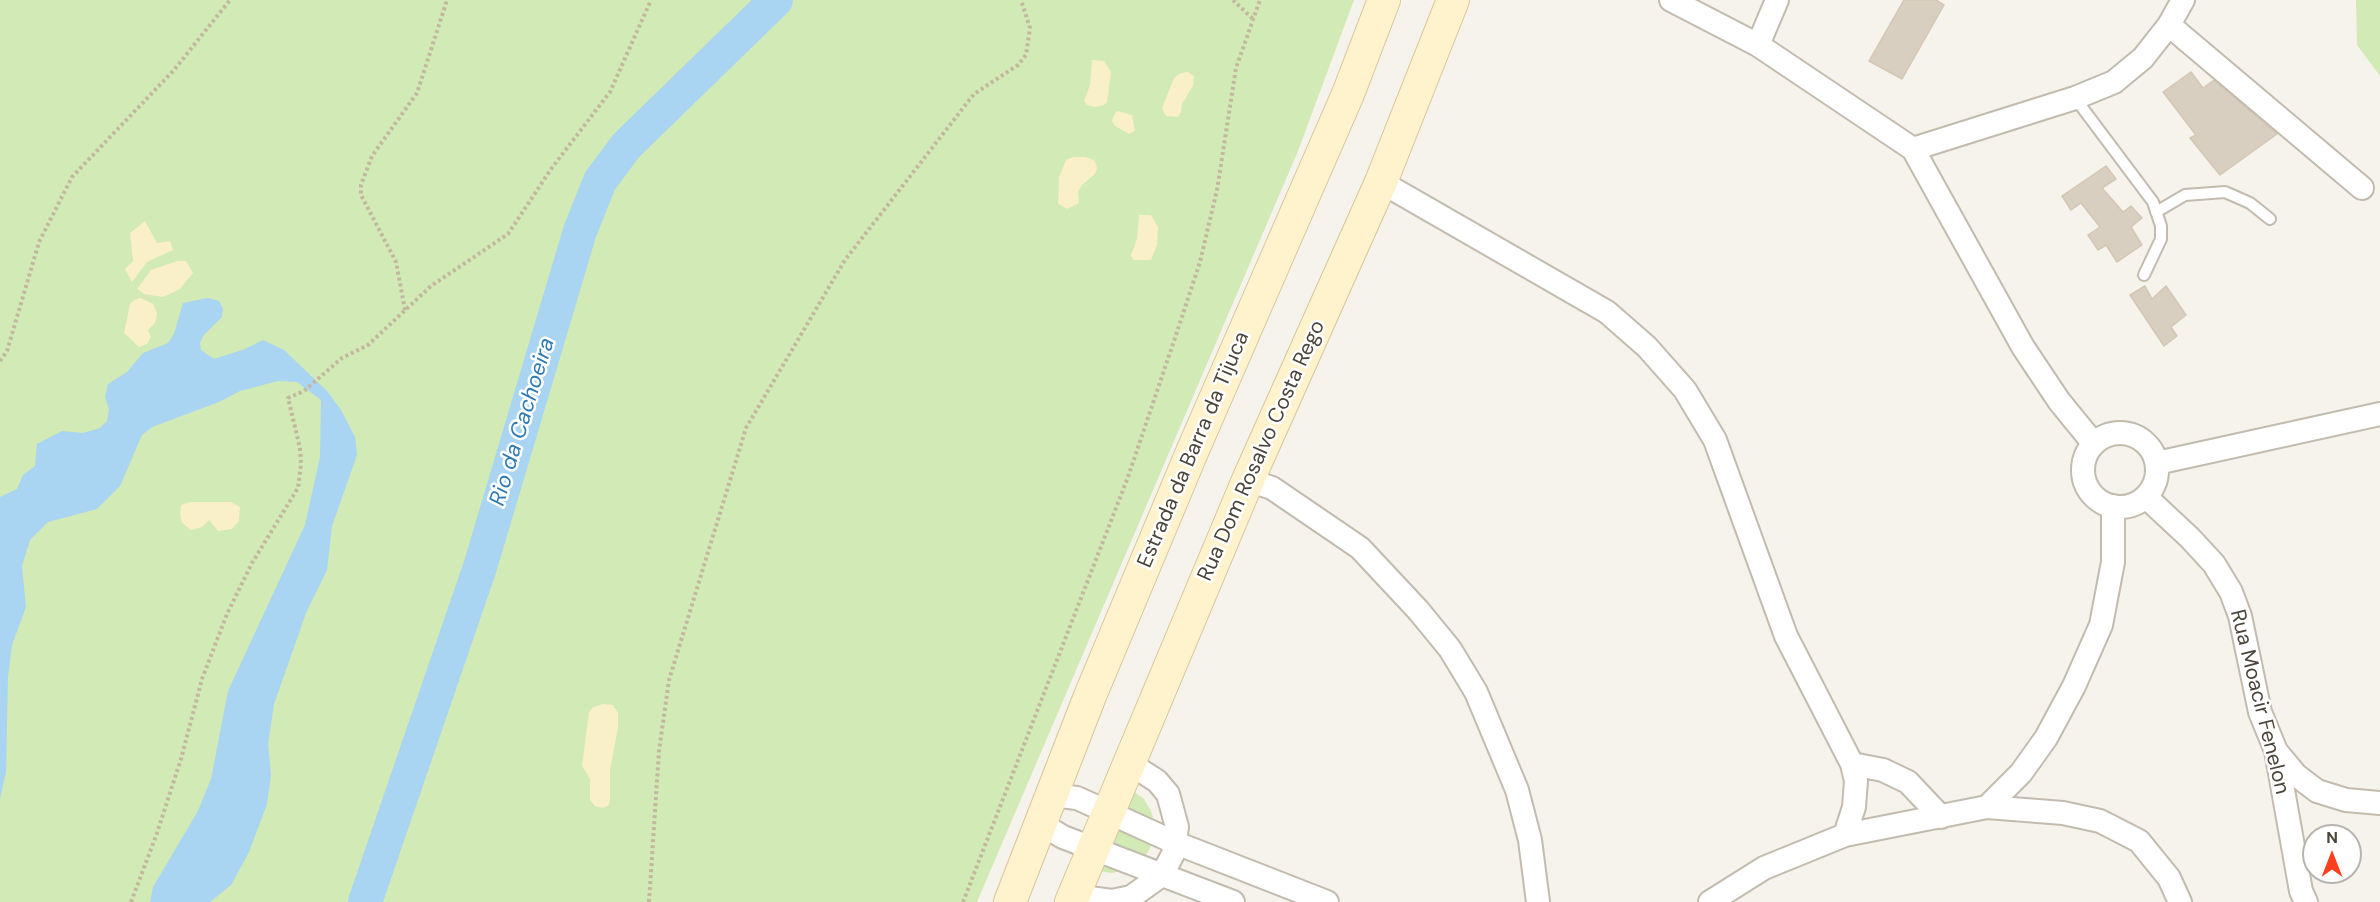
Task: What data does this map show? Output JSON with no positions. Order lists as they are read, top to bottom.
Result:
{
  "streets": {
    "main road": ["Estrada da Barra da Tijuca", "Rua Dom Rosalvo Costa Rego"],
    "street": ["Rua Moacir Fenelon"]
  },
  "water": ["Rio da Cachoeira"],
  "north": "top"
}
